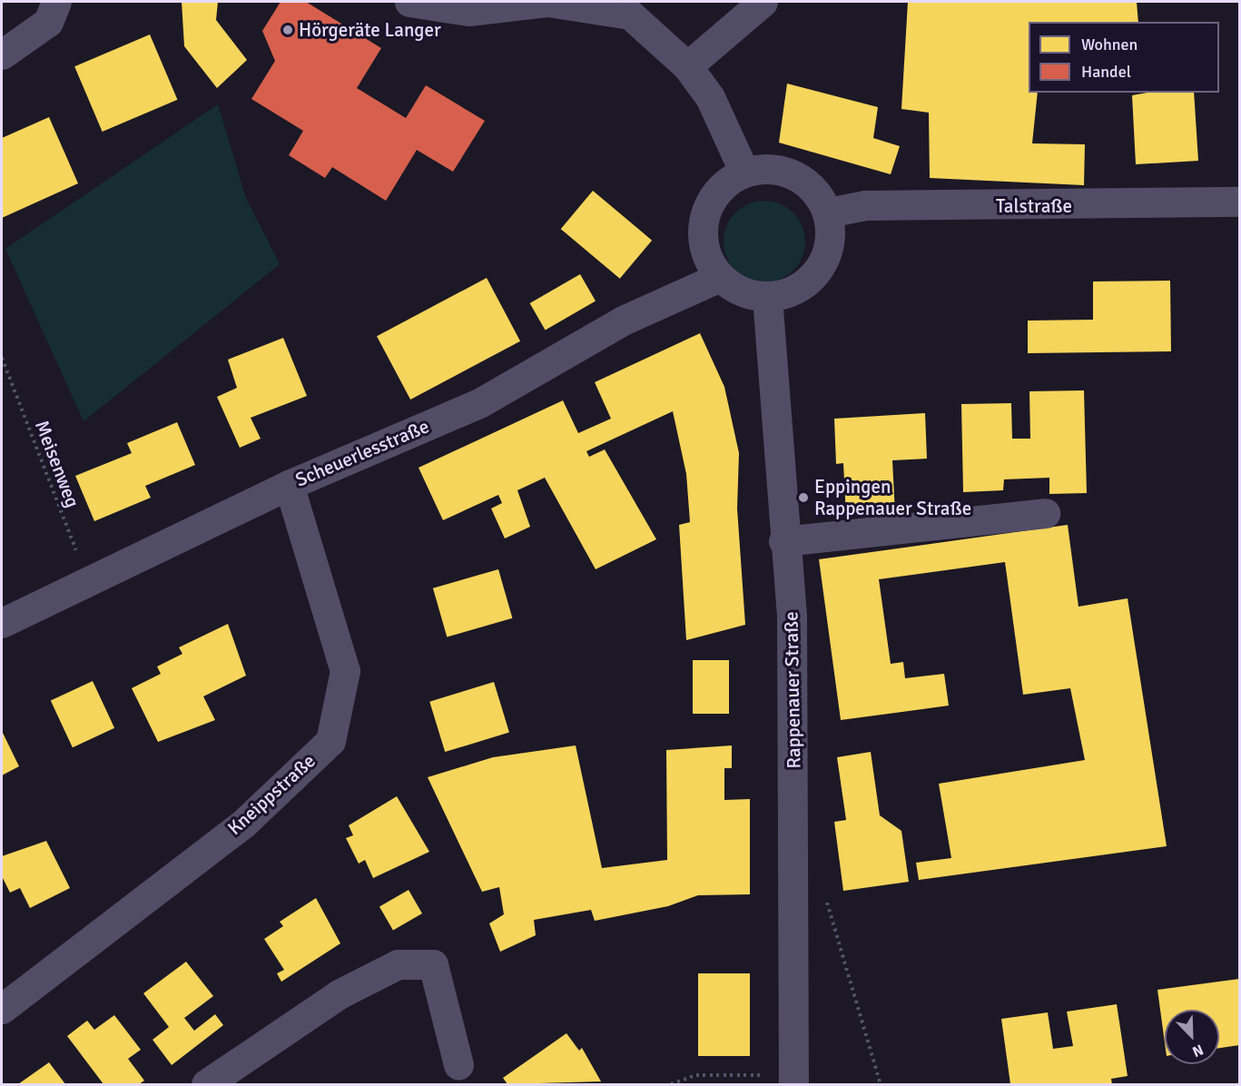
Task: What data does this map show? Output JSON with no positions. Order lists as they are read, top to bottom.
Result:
{
  "streets": {
    "street": [
      "Talstraße",
      "Scheuerlesstraße",
      "Rappenauer Straße",
      "Kneippstraße"
    ],
    "path": ["Meisenweg"]
  },
  "crossings": [
    ["Talstraße", "Scheuerlesstraße"],
    ["Talstraße", "Rappenauer Straße"],
    ["Scheuerlesstraße", "Meisenweg"],
    ["Scheuerlesstraße", "Rappenauer Straße"],
    ["Scheuerlesstraße", "Kneippstraße"]
  ],
  "places": ["Hörgeräte Langer", "Eppingen Rappenauer Straße"],
  "legend": ["Wohnen", "Handel"],
  "north": "bottom right"
}
